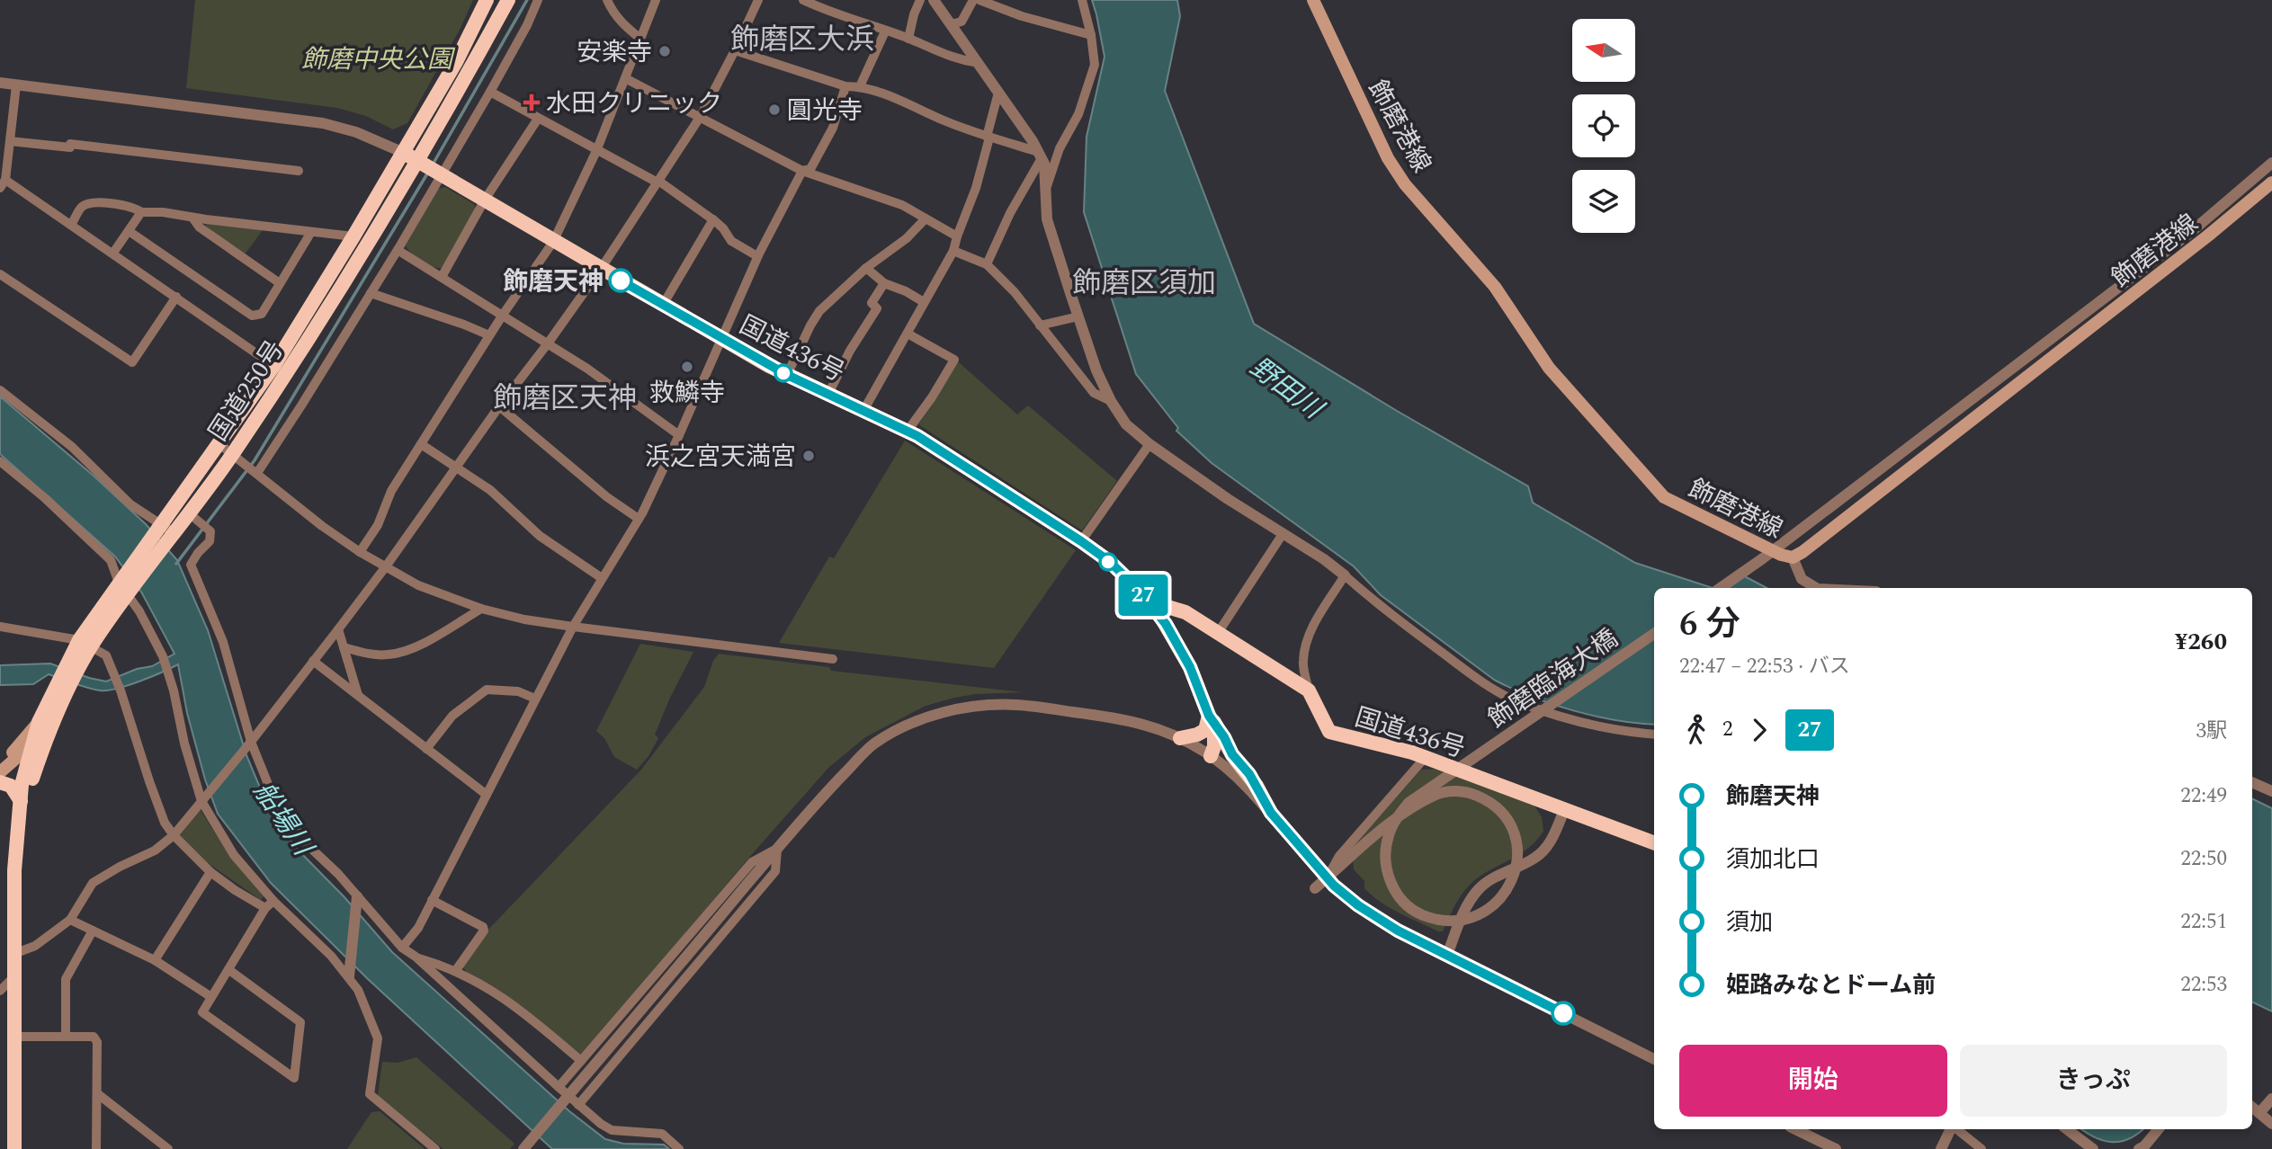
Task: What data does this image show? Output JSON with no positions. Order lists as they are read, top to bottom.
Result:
{
  "streets": {
    "highway": ["国道436号", "国道250号"],
    "main road": ["飾磨港線"],
    "street": ["飾磨臨海大橋"]
  },
  "crossings": [
    ["国道436号", "国道250号"]
  ],
  "districts": ["飾磨区大浜", "飾磨区須加", "飾磨区天神"],
  "water": ["野田川", "船場川"],
  "parks": ["飾磨中央公園"],
  "places": {
    "other": [
      "安楽寺",
      "圓光寺",
      "飾磨天神",
      "救鱗寺",
      "浜之宮天満宮"
    ],
    "health": ["水田クリニック"]
  },
  "lines": ["bus line 27"],
  "north": "left",
  "page": {
    "on_map": "27",
    "heading": ["6 分", "22:47 – 22:53 · バス", "¥260"],
    "legs": ["2", "27", "3駅"],
    "list": [
      {
        "name": "飾磨天神",
        "value": "22:49"
      },
      {
        "name": "須加北口",
        "value": "22:50"
      },
      {
        "name": "須加",
        "value": "22:51"
      },
      {
        "name": "姫路みなとドーム前",
        "value": "22:53"
      }
    ],
    "buttons": ["開始", "きっぷ"]
  }
}
